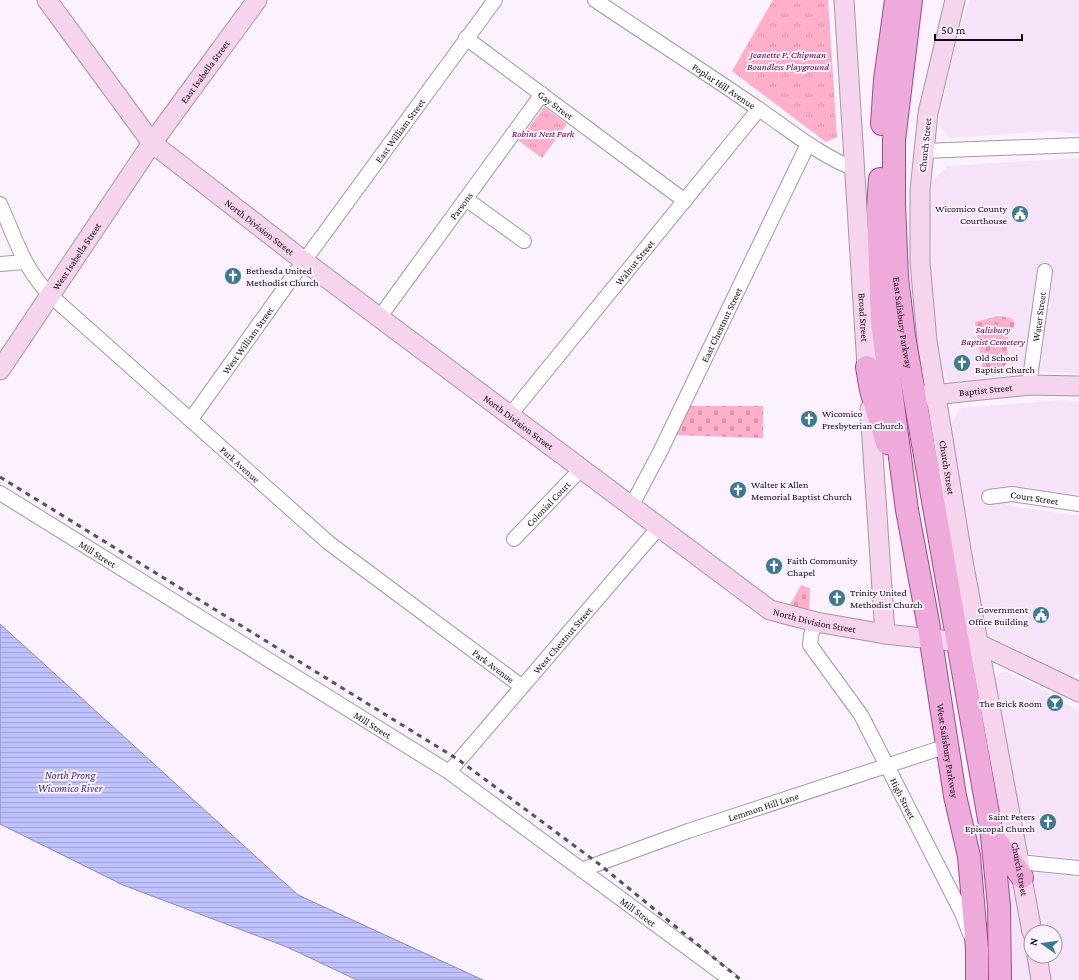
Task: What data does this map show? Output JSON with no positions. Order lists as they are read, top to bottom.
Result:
{
  "streets": {
    "main road": ["East Salisbury Parkway", "West Salisbury Parkway"],
    "street": [
      "East Isabella Street",
      "Poplar Hill Avenue",
      "Gay Street",
      "East William Street",
      "Church Street",
      "Parsons",
      "North Division Street",
      "West Isabella Street",
      "Walnut Street",
      "Water Street",
      "Broad Street",
      "East Chestnut Street",
      "West William Street",
      "Baptist Street",
      "Park Avenue",
      "Court Street",
      "Colonial Court",
      "Mill Street",
      "West Chestnut Street",
      "High Street",
      "Lemmon Hill Lane"
    ]
  },
  "crossings": [
    ["East Isabella Street", "North Division Street"],
    ["East Isabella Street", "West Isabella Street"],
    ["Poplar Hill Avenue", "Walnut Street"],
    ["Poplar Hill Avenue", "Broad Street"],
    ["Poplar Hill Avenue", "East Chestnut Street"],
    ["Gay Street", "East William Street"],
    ["Gay Street", "Parsons"],
    ["Gay Street", "Walnut Street"],
    ["East William Street", "North Division Street"],
    ["East William Street", "West William Street"],
    ["Church Street", "North Division Street"],
    ["Church Street", "East Salisbury Parkway"],
    ["Church Street", "Baptist Street"],
    ["Parsons", "North Division Street"],
    ["North Division Street", "West Isabella Street"],
    ["North Division Street", "Walnut Street"],
    ["North Division Street", "Broad Street"],
    ["North Division Street", "East Salisbury Parkway"],
    ["North Division Street", "East Chestnut Street"],
    ["North Division Street", "West William Street"],
    ["North Division Street", "Colonial Court"],
    ["North Division Street", "West Chestnut Street"],
    ["North Division Street", "West Salisbury Parkway"],
    ["North Division Street", "High Street"],
    ["West Isabella Street", "Park Avenue"],
    ["Water Street", "Baptist Street"],
    ["East Salisbury Parkway", "Baptist Street"],
    ["East Salisbury Parkway", "West Salisbury Parkway"],
    ["West William Street", "Park Avenue"],
    ["Park Avenue", "West Chestnut Street"],
    ["Mill Street", "West Chestnut Street"],
    ["Mill Street", "Lemmon Hill Lane"],
    ["West Salisbury Parkway", "High Street"],
    ["West Salisbury Parkway", "Lemmon Hill Lane"],
    ["High Street", "Lemmon Hill Lane"]
  ],
  "water": ["North Prong Wicomico River"],
  "parks": ["Jeanette P. Chipman Boundless Playground", "Robins Nest Park", "Salisbury Baptist Cemetery"],
  "places": {
    "public building": ["Wicomico County Courthouse", "Government Office Building"],
    "church": [
      "Bethesda United Methodist Church",
      "Old School Baptist Church",
      "Wicomico Presbyterian Church",
      "Walter K Allen Memorial Baptist Church",
      "Faith Community Chapel",
      "Trinity United Methodist Church",
      "Saint Peters Episcopal Church"
    ],
    "bar": ["The Brick Room"]
  },
  "scale_bar": "50 m",
  "north": "left"
}
